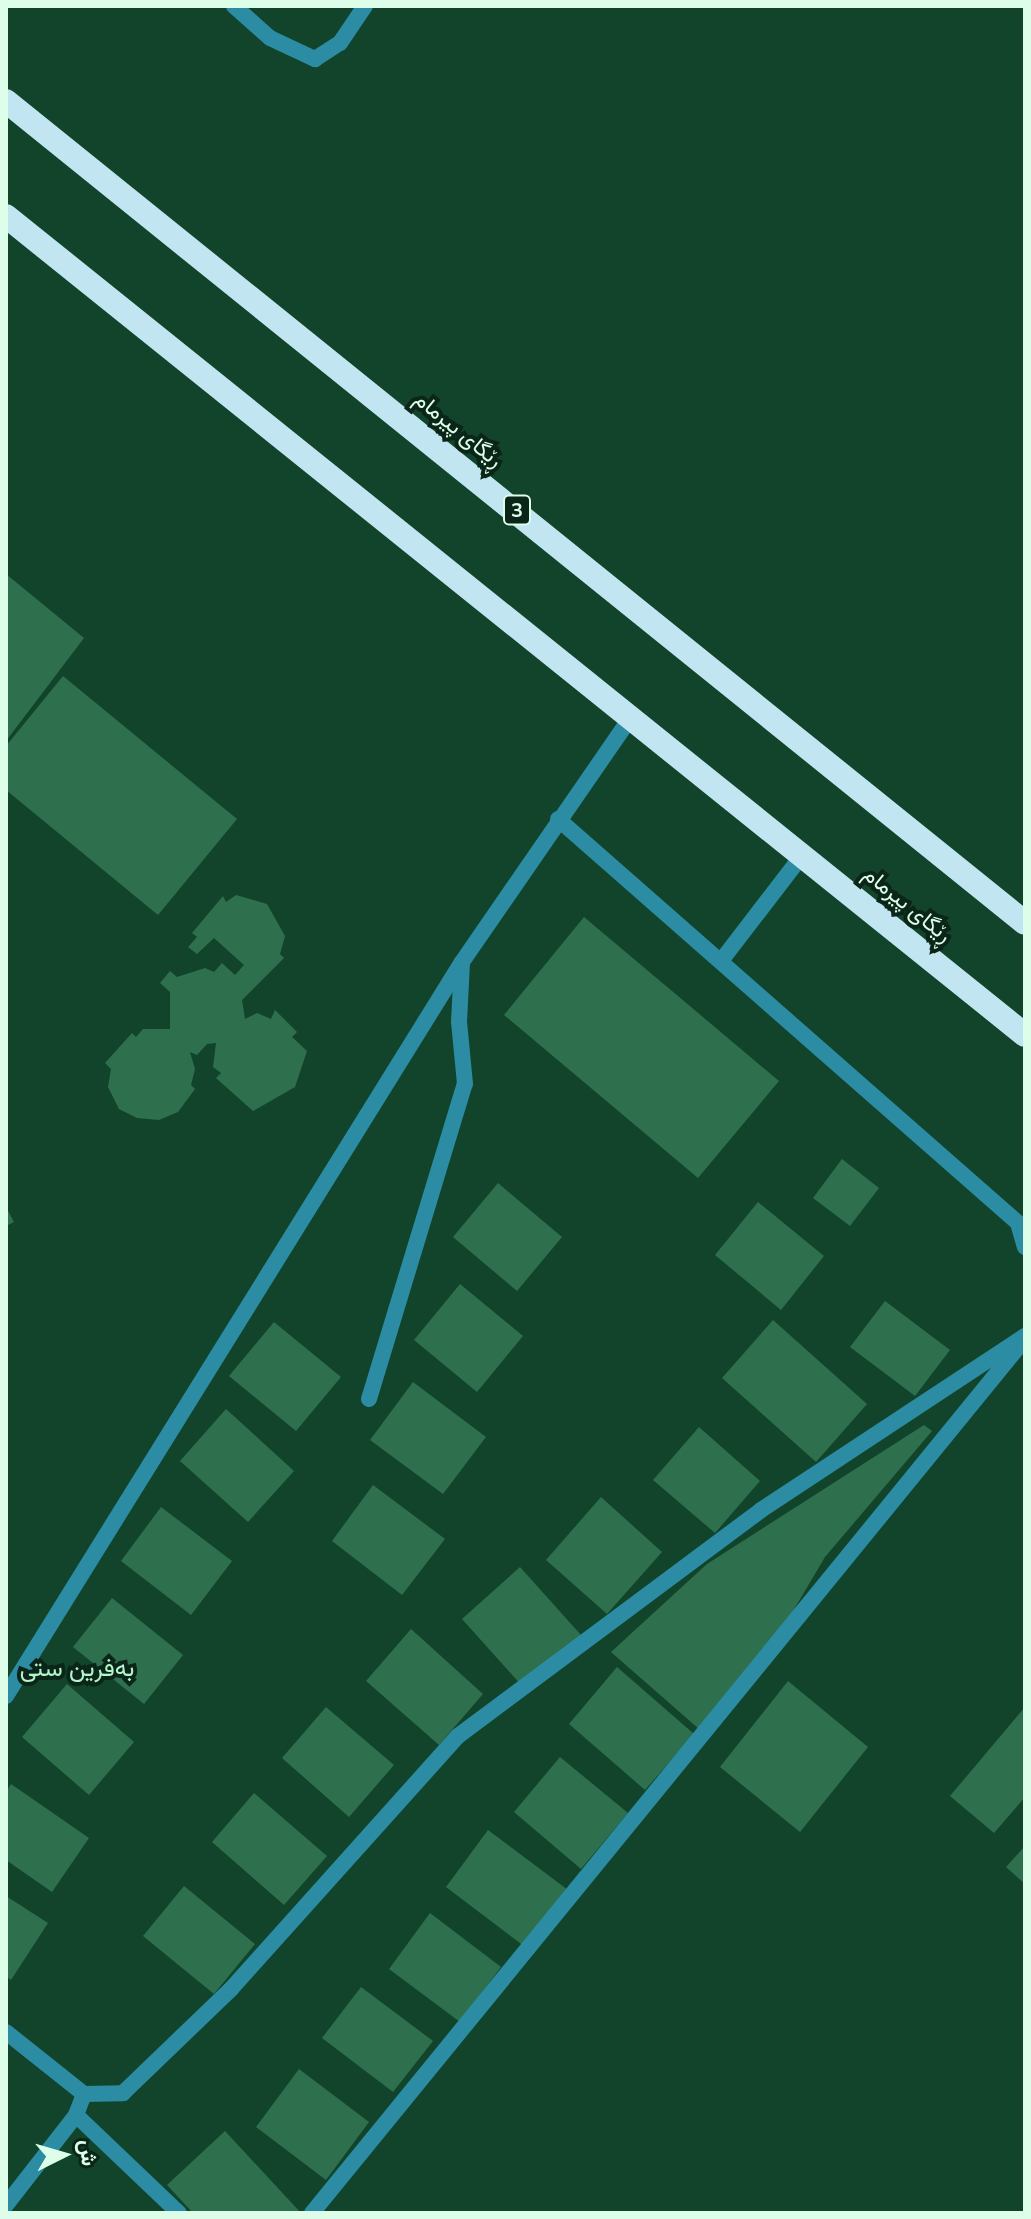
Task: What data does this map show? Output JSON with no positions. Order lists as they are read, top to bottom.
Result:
{
  "streets": {
    "highway": ["ڕێگای پیرمام", "3"]
  },
  "districts": ["به‌فرین ستی"],
  "north": "right"
}
